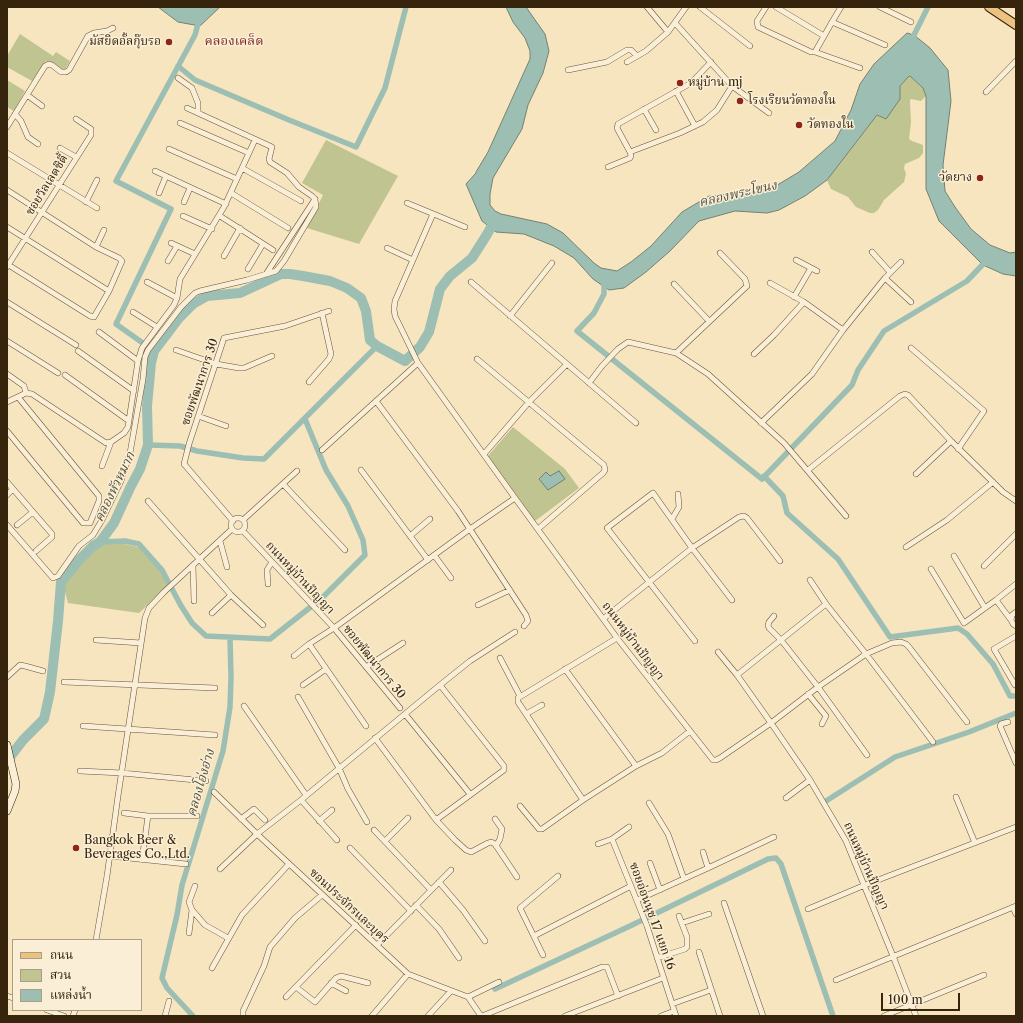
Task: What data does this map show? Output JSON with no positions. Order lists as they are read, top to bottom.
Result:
{
  "streets": {
    "street": [
      "ซอยวิลเลตซิตี้",
      "ซอยพัฒนาการ 30",
      "ถนนหมู่บ้านปัญญา",
      "ซอนประจักรและบุตร",
      "ซอยอ่อนนุช 17 แยก 16"
    ]
  },
  "crossings": [
    ["ซอยพัฒนาการ 30", "ถนนหมู่บ้านปัญญา"]
  ],
  "districts": ["คลองเคล็ด"],
  "water": ["คลองพระโขนง", "คลองหัวหมาก", "คลองโอ่งอ่าง"],
  "places": [
    "มัสยิดอั้ลกุ๊บรอ",
    "หมู่บ้าน mj",
    "โรงเรียนวัดทองใน",
    "วัดทองใน",
    "วัดยาง",
    "Bangkok Beer & Beverages Co.,Ltd."
  ],
  "legend": ["ถนน", "สวน", "แหล่งน้ำ"],
  "scale_bar": "100 m"
}
